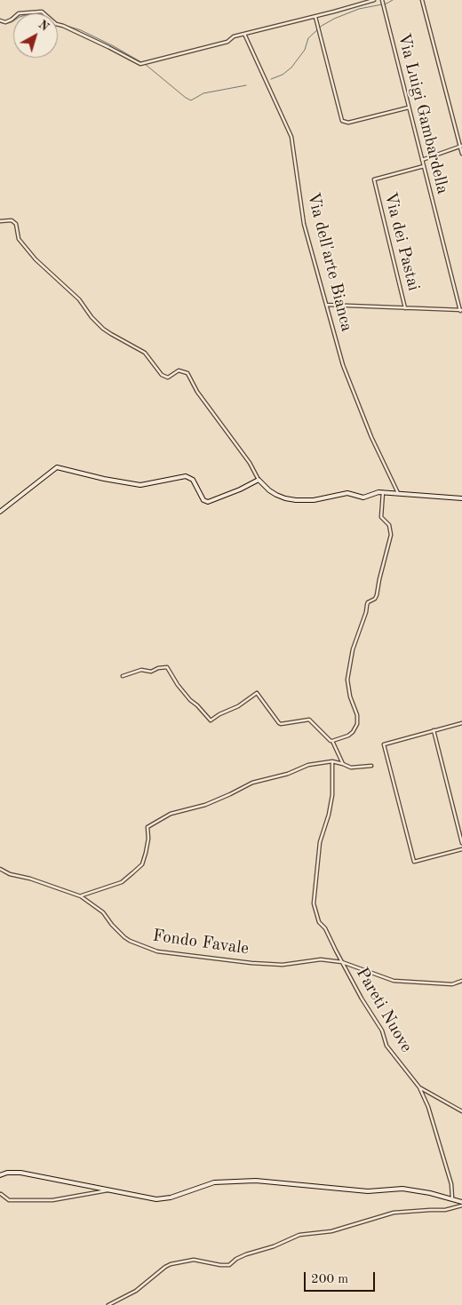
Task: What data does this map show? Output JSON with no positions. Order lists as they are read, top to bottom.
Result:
{
  "streets": {
    "street": [
      "Via Luigi Gambardella",
      "Via dei Pastai",
      "Via dell'arte Bianca",
      "Fondo Favale",
      "Pareti Nuove"
    ]
  },
  "crossings": [
    ["Via Luigi Gambardella", "Via dei Pastai"],
    ["Fondo Favale", "Pareti Nuove"]
  ],
  "scale_bar": "200 m",
  "north": "top right"
}
